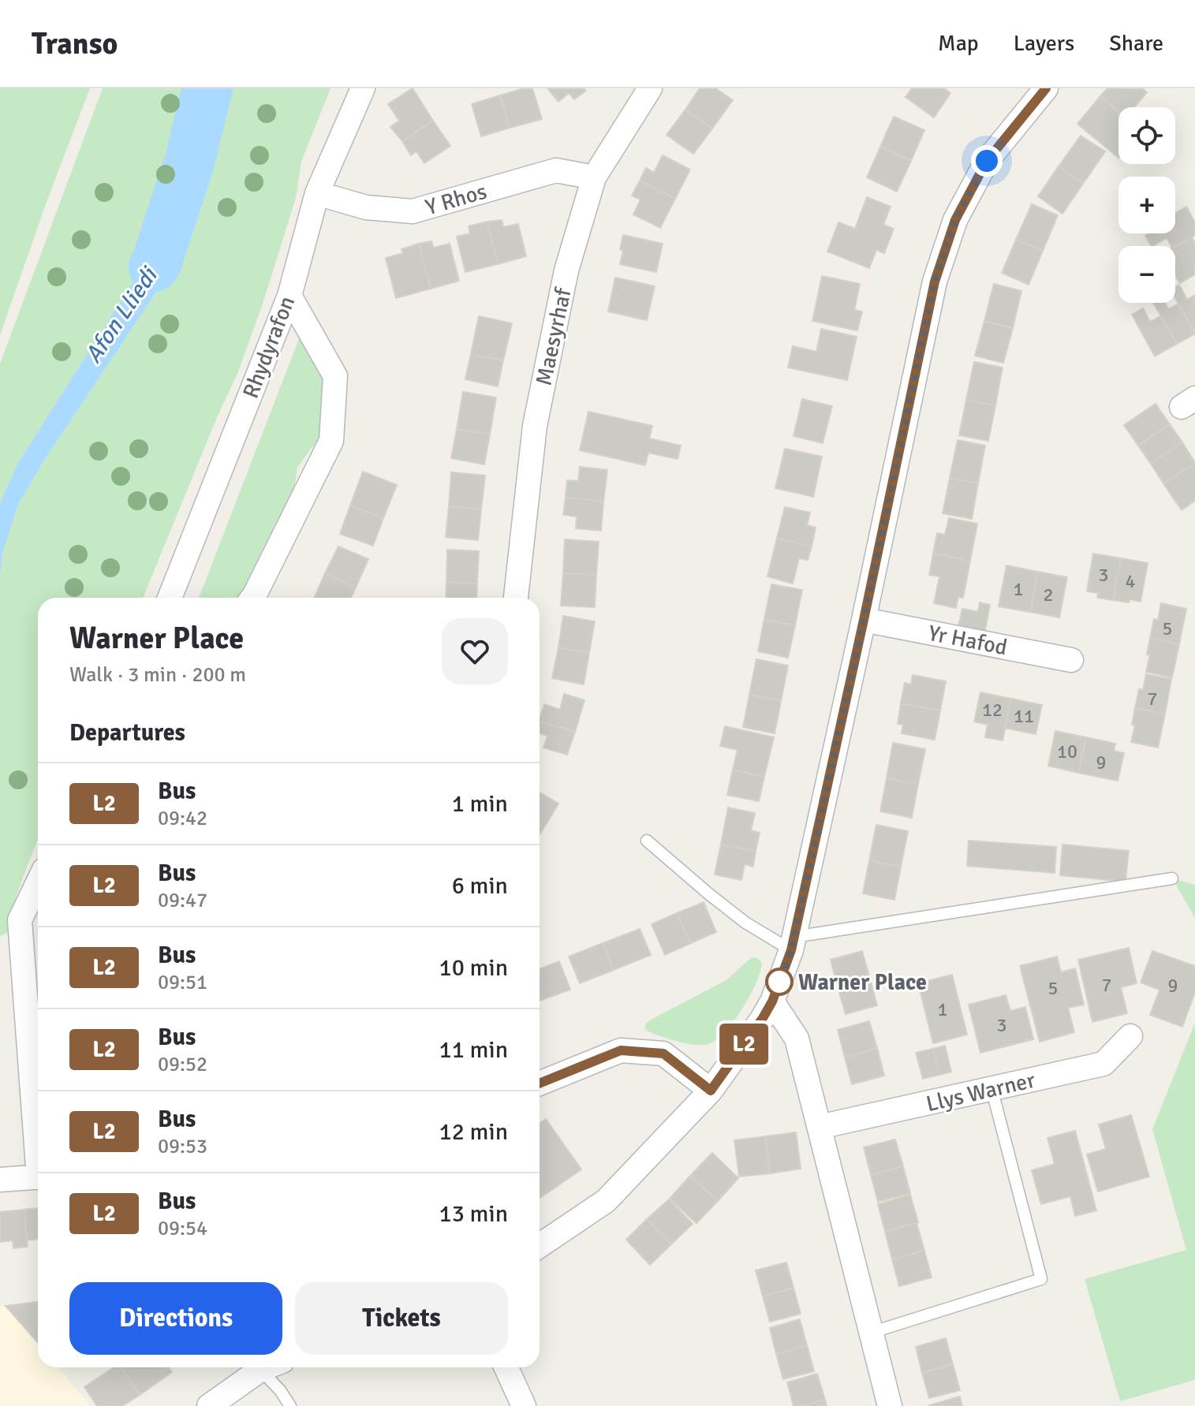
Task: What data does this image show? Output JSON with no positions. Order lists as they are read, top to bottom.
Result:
{
  "streets": {
    "street": [
      "Y Rhos",
      "Maesyrhaf",
      "Rhydyrafon",
      "Yr Hafod",
      "Llys Warner"
    ]
  },
  "crossings": [
    ["Y Rhos", "Maesyrhaf"],
    ["Y Rhos", "Rhydyrafon"]
  ],
  "water": ["Afon Lliedi"],
  "places": ["Warner Place"],
  "lines": ["bus line L2"],
  "house_numbers": [
    "3",
    "4",
    "1",
    "2",
    "5",
    "7",
    "12",
    "11",
    "10",
    "9",
    "7",
    "9",
    "5",
    "1",
    "3"
  ],
  "page": {
    "header": "Transo",
    "nav": ["Map", "Layers", "Share"],
    "on_map": "L2",
    "map_buttons": ["+", "−"],
    "heading": [
      ["Warner Place", "Walk · 3 min · 200 m"],
      "Departures"
    ],
    "list": [
      {
        "mark": "L2",
        "name": "Bus",
        "note": "09:42",
        "value": "1 min"
      },
      {
        "mark": "L2",
        "name": "Bus",
        "note": "09:47",
        "value": "6 min"
      },
      {
        "mark": "L2",
        "name": "Bus",
        "note": "09:51",
        "value": "10 min"
      },
      {
        "mark": "L2",
        "name": "Bus",
        "note": "09:52",
        "value": "11 min"
      },
      {
        "mark": "L2",
        "name": "Bus",
        "note": "09:53",
        "value": "12 min"
      },
      {
        "mark": "L2",
        "name": "Bus",
        "note": "09:54",
        "value": "13 min"
      }
    ],
    "buttons": ["Directions", "Tickets"]
  }
}
